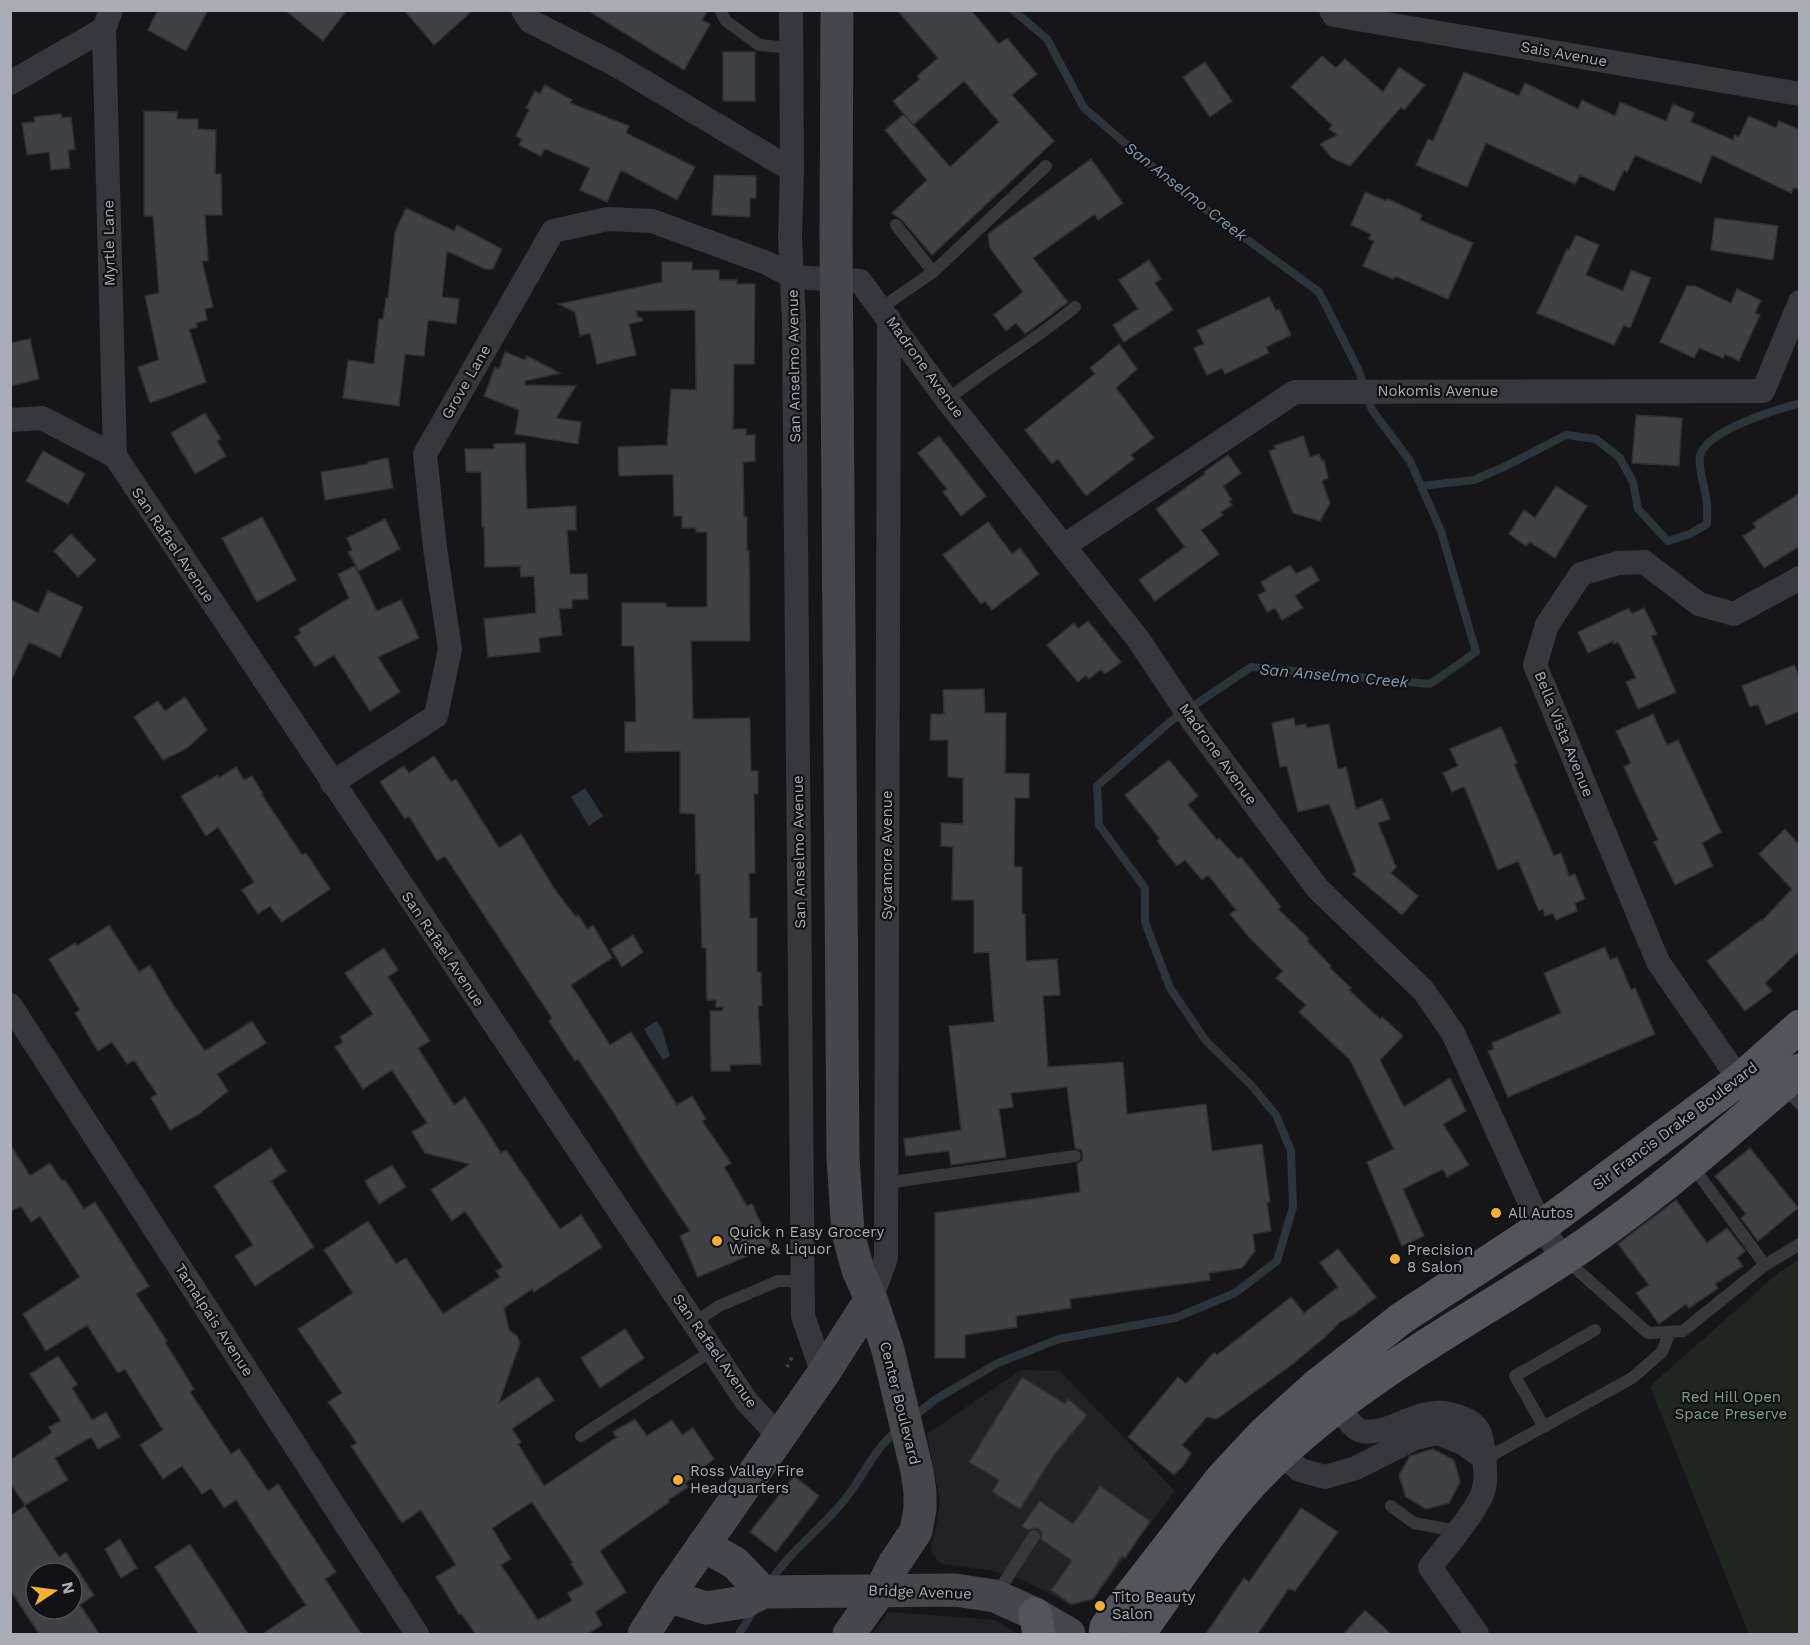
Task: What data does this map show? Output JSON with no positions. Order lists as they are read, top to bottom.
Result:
{
  "streets": {
    "main road": [
      "Sycamore Avenue",
      "Sir Francis Drake Boulevard",
      "Center Boulevard",
      "Bridge Avenue"
    ],
    "street": [
      "Sais Avenue",
      "Myrtle Lane",
      "San Anselmo Avenue",
      "Madrone Avenue",
      "Grove Lane",
      "Nokomis Avenue",
      "San Rafael Avenue",
      "Bella Vista Avenue",
      "Tamalpais Avenue"
    ]
  },
  "crossings": [
    ["Myrtle Lane", "San Rafael Avenue"],
    ["San Anselmo Avenue", "Grove Lane"],
    ["San Anselmo Avenue", "Sycamore Avenue"],
    ["Madrone Avenue", "Grove Lane"],
    ["Madrone Avenue", "Nokomis Avenue"],
    ["Madrone Avenue", "Sycamore Avenue"],
    ["Madrone Avenue", "Sir Francis Drake Boulevard"],
    ["Madrone Avenue", "Center Boulevard"],
    ["Grove Lane", "San Rafael Avenue"],
    ["Grove Lane", "Center Boulevard"],
    ["Bella Vista Avenue", "Sir Francis Drake Boulevard"],
    ["Sycamore Avenue", "Center Boulevard"],
    ["Center Boulevard", "Bridge Avenue"]
  ],
  "water": ["San Anselmo Creek"],
  "parks": ["Red Hill Open Space Preserve"],
  "places": [
    "All Autos",
    "Quick n Easy Grocery Wine & Liquor",
    "Precision 8 Salon",
    "Ross Valley Fire Headquarters",
    "Tito Beauty Salon"
  ],
  "north": "right"
}
